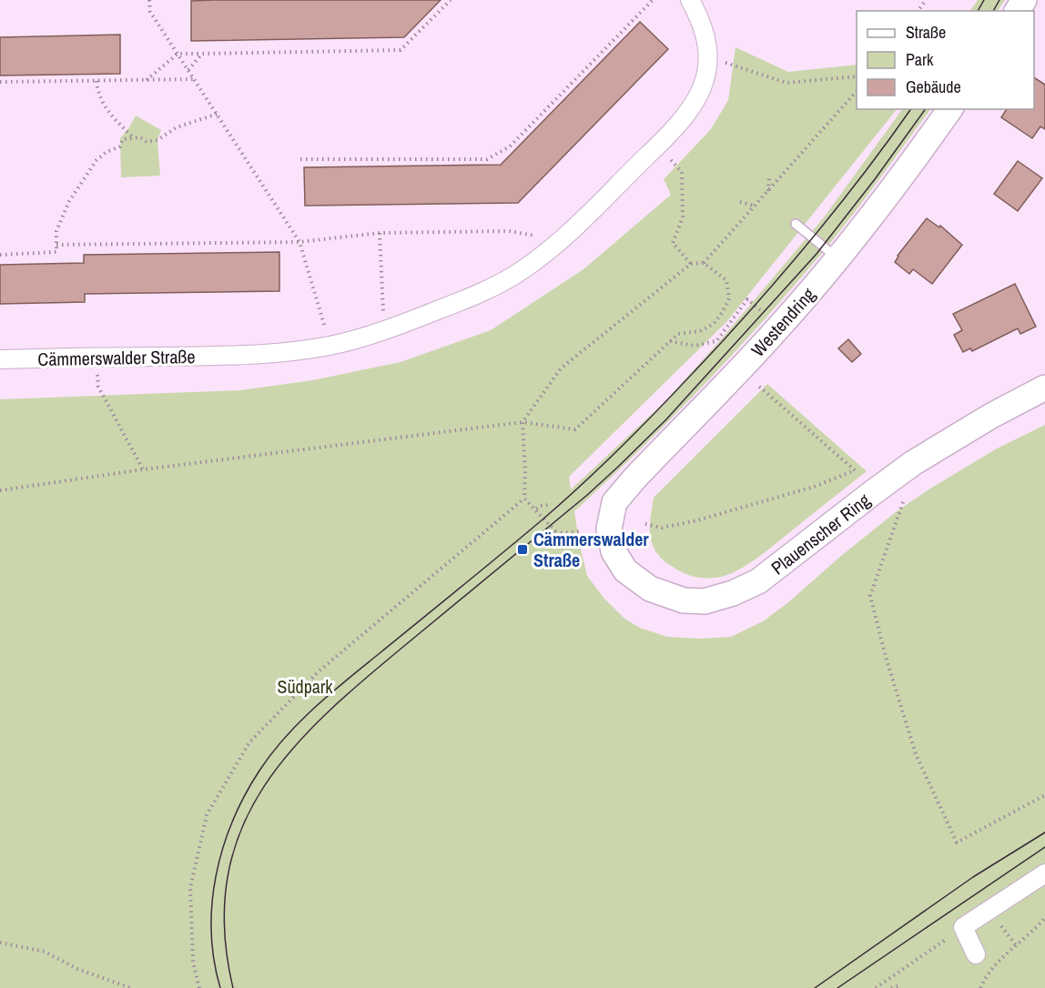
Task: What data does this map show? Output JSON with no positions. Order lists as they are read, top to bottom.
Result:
{
  "streets": {
    "street": ["Westendring", "Cämmerswalder Straße", "Plauenscher Ring"]
  },
  "crossings": [
    ["Westendring", "Plauenscher Ring"]
  ],
  "parks": ["Südpark"],
  "places": {
    "transit": ["Cämmerswalder Straße"]
  },
  "legend": ["Straße", "Park", "Gebäude"]
}
